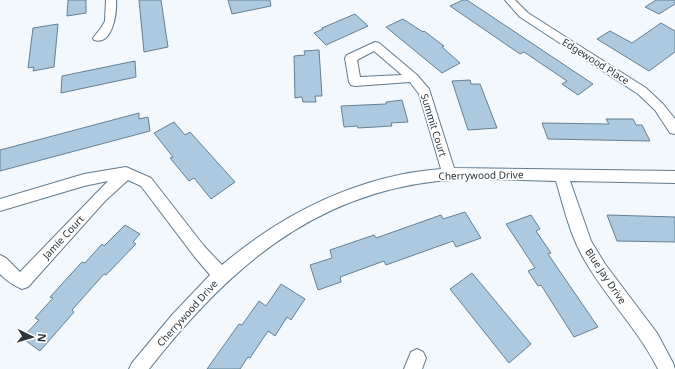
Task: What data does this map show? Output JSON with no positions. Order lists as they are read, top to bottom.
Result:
{
  "streets": {
    "street": [
      "Edgewood Place",
      "Summit Court",
      "Cherrywood Drive",
      "Jamie Court",
      "Blue Jay Drive"
    ]
  },
  "crossings": [
    ["Summit Court", "Cherrywood Drive"],
    ["Cherrywood Drive", "Blue Jay Drive"]
  ],
  "north": "right"
}
